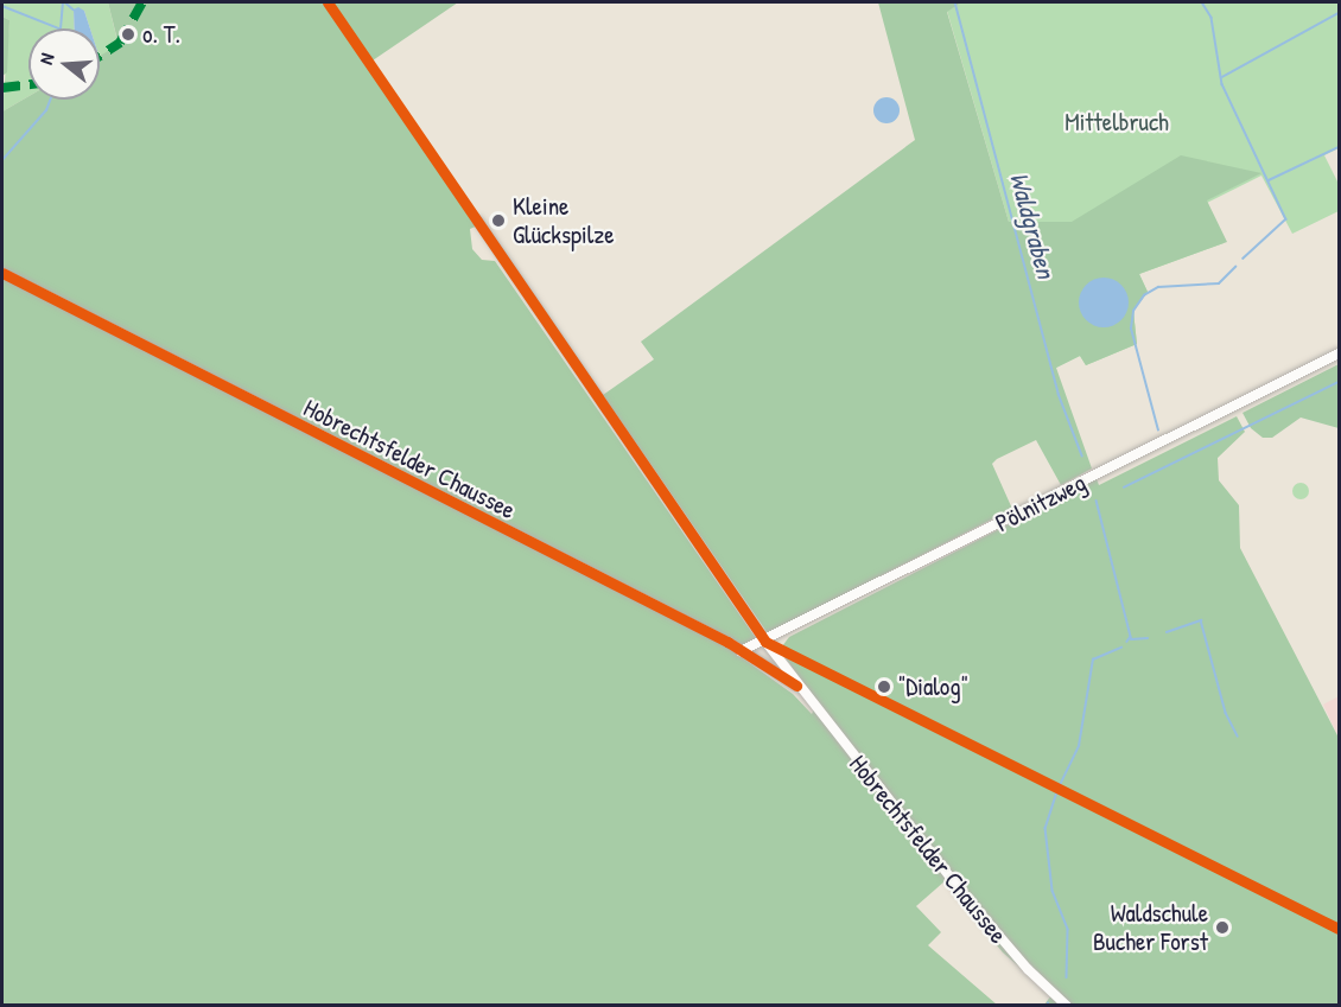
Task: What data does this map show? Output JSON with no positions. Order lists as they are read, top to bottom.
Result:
{
  "streets": {
    "street": ["Hobrechtsfelder Chaussee", "Pölnitzweg"]
  },
  "crossings": [
    ["Hobrechtsfelder Chaussee", "Pölnitzweg"]
  ],
  "water": ["Waldgraben"],
  "parks": ["Mittelbruch"],
  "places": [
    "o. T.",
    "Kleine Glückspilze",
    "\"Dialog\"",
    "Waldschule Bucher Forst"
  ],
  "north": "left"
}
